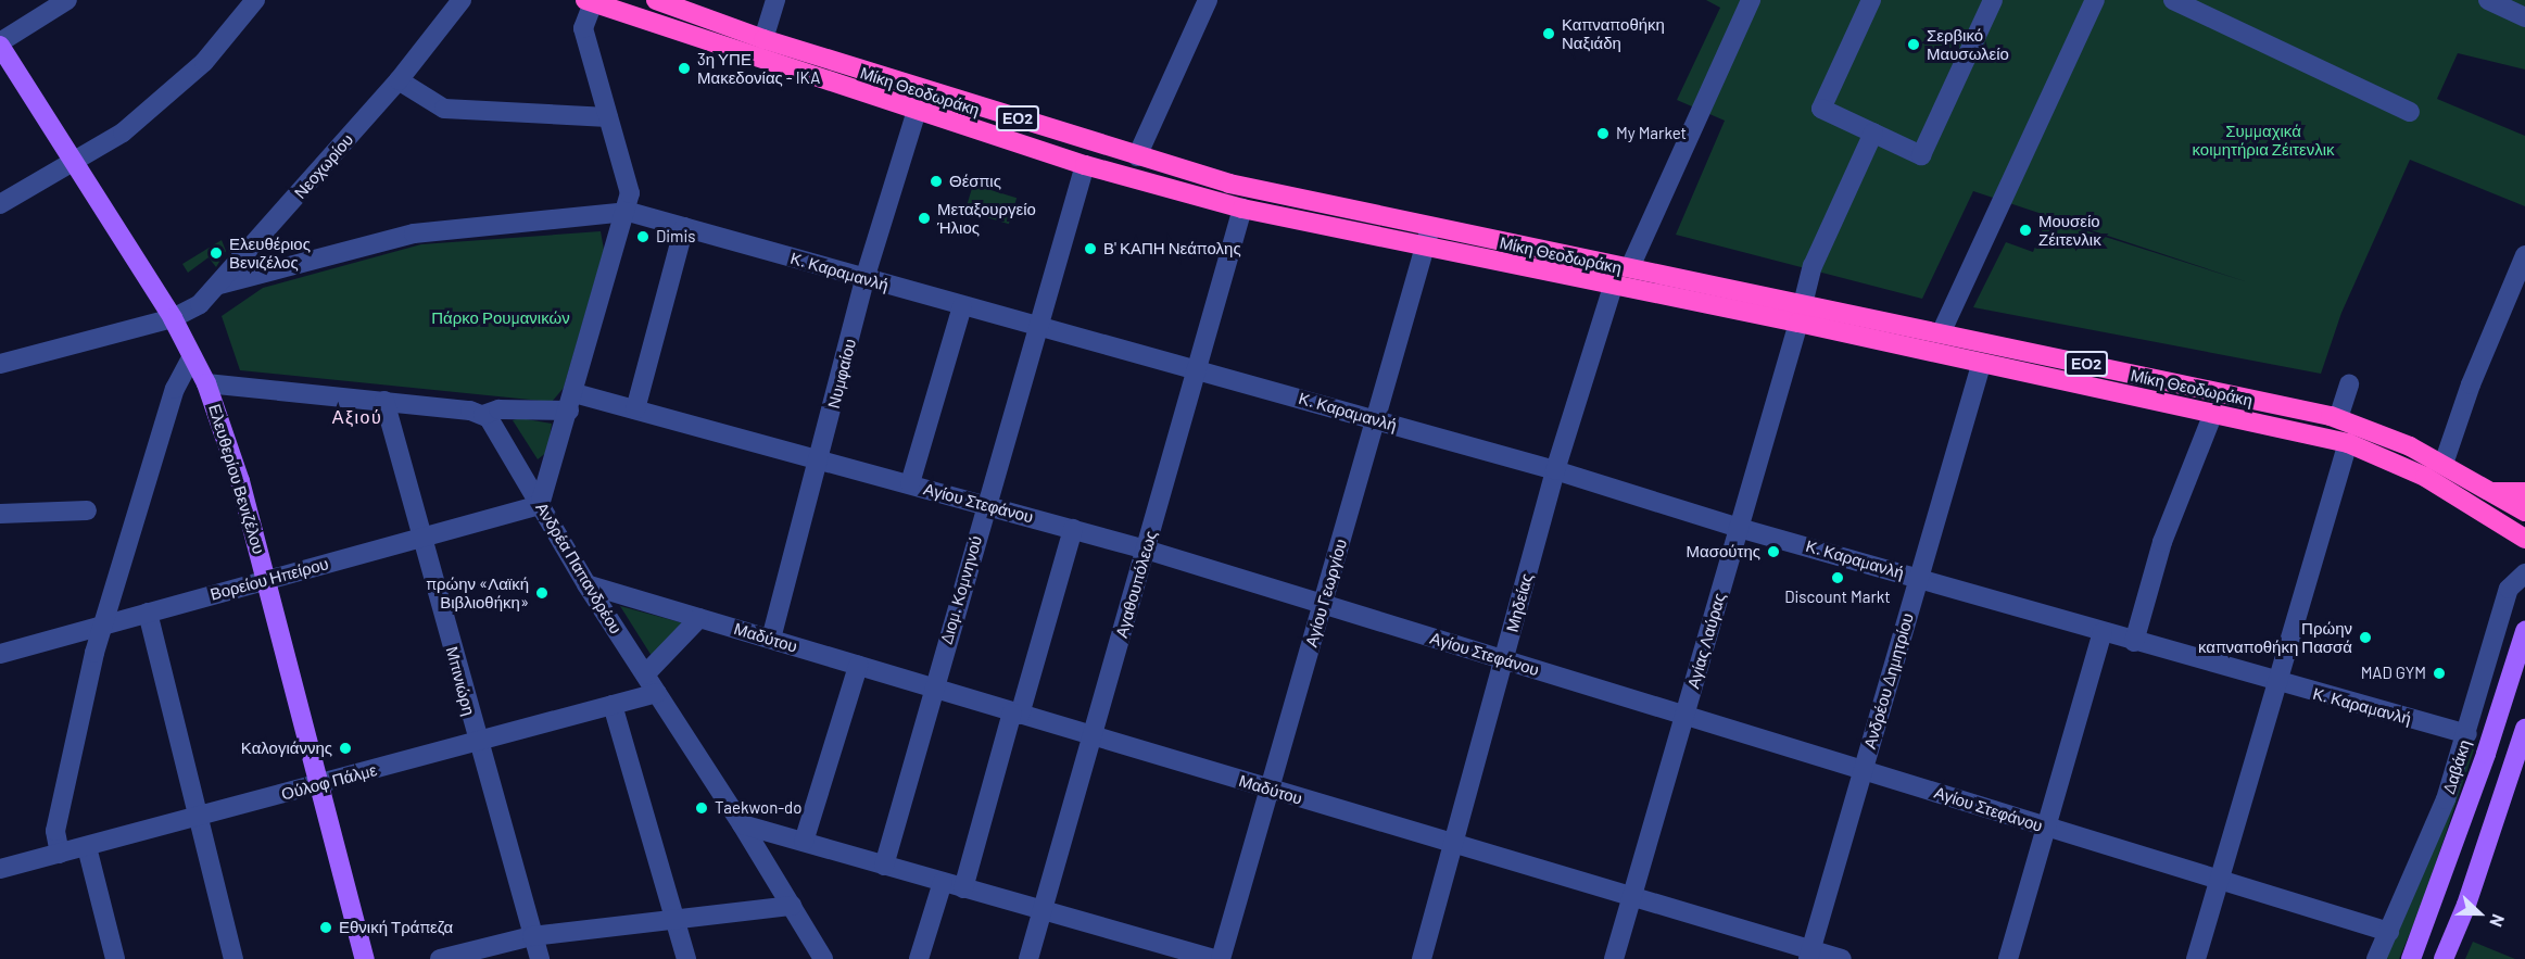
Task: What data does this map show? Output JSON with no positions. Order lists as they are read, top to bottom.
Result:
{
  "streets": {
    "highway": ["Μίκη Θεοδωράκη", "ΕΟ2"],
    "main road": ["Ελευθερίου Βενιζέλου", "Δαβάκη"],
    "street": [
      "Νεοχωρίου",
      "Κ. Καραμανλή",
      "Νυμφαίου",
      "Αγίου Στεφάνου",
      "Ανδρέα Παπανδρέου",
      "Βορείου Ηπείρου",
      "Αγαθουπόλεως",
      "Διομ. Κομνηνού",
      "Αγίου Γεωργίου",
      "Μηδείας",
      "Μαδύτου",
      "Αγίας Λαύρας",
      "Μπινιώρη",
      "Ανδρέου Δημητρίου",
      "Ούλοφ Πάλμε"
    ]
  },
  "crossings": [
    ["Μίκη Θεοδωράκη", "Νυμφαίου"],
    ["Μίκη Θεοδωράκη", "Αγαθουπόλεως"],
    ["Μίκη Θεοδωράκη", "Διομ. Κομνηνού"],
    ["Μίκη Θεοδωράκη", "Αγίου Γεωργίου"],
    ["Μίκη Θεοδωράκη", "Μηδείας"],
    ["Μίκη Θεοδωράκη", "Αγίας Λαύρας"],
    ["Μίκη Θεοδωράκη", "Ανδρέου Δημητρίου"],
    ["Νεοχωρίου", "Κ. Καραμανλή"],
    ["Νεοχωρίου", "Ελευθερίου Βενιζέλου"],
    ["Κ. Καραμανλή", "Νυμφαίου"],
    ["Κ. Καραμανλή", "Αγαθουπόλεως"],
    ["Κ. Καραμανλή", "Διομ. Κομνηνού"],
    ["Κ. Καραμανλή", "Αγίου Γεωργίου"],
    ["Κ. Καραμανλή", "Μηδείας"],
    ["Κ. Καραμανλή", "Αγίας Λαύρας"],
    ["Κ. Καραμανλή", "Ανδρέου Δημητρίου"],
    ["Κ. Καραμανλή", "Δαβάκη"],
    ["Νυμφαίου", "Αγίου Στεφάνου"],
    ["Νυμφαίου", "Μαδύτου"],
    ["Ελευθερίου Βενιζέλου", "Βορείου Ηπείρου"],
    ["Ελευθερίου Βενιζέλου", "Ούλοφ Πάλμε"],
    ["Αγίου Στεφάνου", "Ανδρέα Παπανδρέου"],
    ["Αγίου Στεφάνου", "Αγαθουπόλεως"],
    ["Αγίου Στεφάνου", "Διομ. Κομνηνού"],
    ["Αγίου Στεφάνου", "Αγίου Γεωργίου"],
    ["Αγίου Στεφάνου", "Μηδείας"],
    ["Αγίου Στεφάνου", "Αγίας Λαύρας"],
    ["Αγίου Στεφάνου", "Ανδρέου Δημητρίου"],
    ["Αγίου Στεφάνου", "Δαβάκη"],
    ["Ανδρέα Παπανδρέου", "Βορείου Ηπείρου"],
    ["Ανδρέα Παπανδρέου", "Μαδύτου"],
    ["Ανδρέα Παπανδρέου", "Ούλοφ Πάλμε"],
    ["Βορείου Ηπείρου", "Μπινιώρη"],
    ["Αγαθουπόλεως", "Μαδύτου"],
    ["Διομ. Κομνηνού", "Μαδύτου"],
    ["Αγίου Γεωργίου", "Μαδύτου"],
    ["Μηδείας", "Μαδύτου"],
    ["Μαδύτου", "Αγίας Λαύρας"],
    ["Μαδύτου", "Ανδρέου Δημητρίου"],
    ["Μπινιώρη", "Ούλοφ Πάλμε"]
  ],
  "districts": ["Αξιού"],
  "parks": ["Συμμαχικά κοιμητήρια Ζέιτενλικ", "Πάρκο Ρουμανικών"],
  "places": [
    "Καπναποθήκη Ναξιάδη",
    "Σερβικό Μαυσωλείο",
    "3η ΥΠΕ Μακεδονίας - IKA",
    "My Market",
    "Θέσπις",
    "Μεταξουργείο Ήλιος",
    "Μουσείο Ζέιτενλικ",
    "Dimis",
    "Β' ΚΑΠΗ Νεάπολης",
    "Ελευθέριος Βενιζέλος",
    "Μασούτης",
    "Discount Markt",
    "πρώην «Λαϊκή Βιβλιοθήκη»",
    "Πρώην καπναποθήκη Πασσά",
    "MAD GYM",
    "Καλογιάννης",
    "Taekwon-do",
    "Εθνική Τράπεζα"
  ],
  "north": "right"
}
